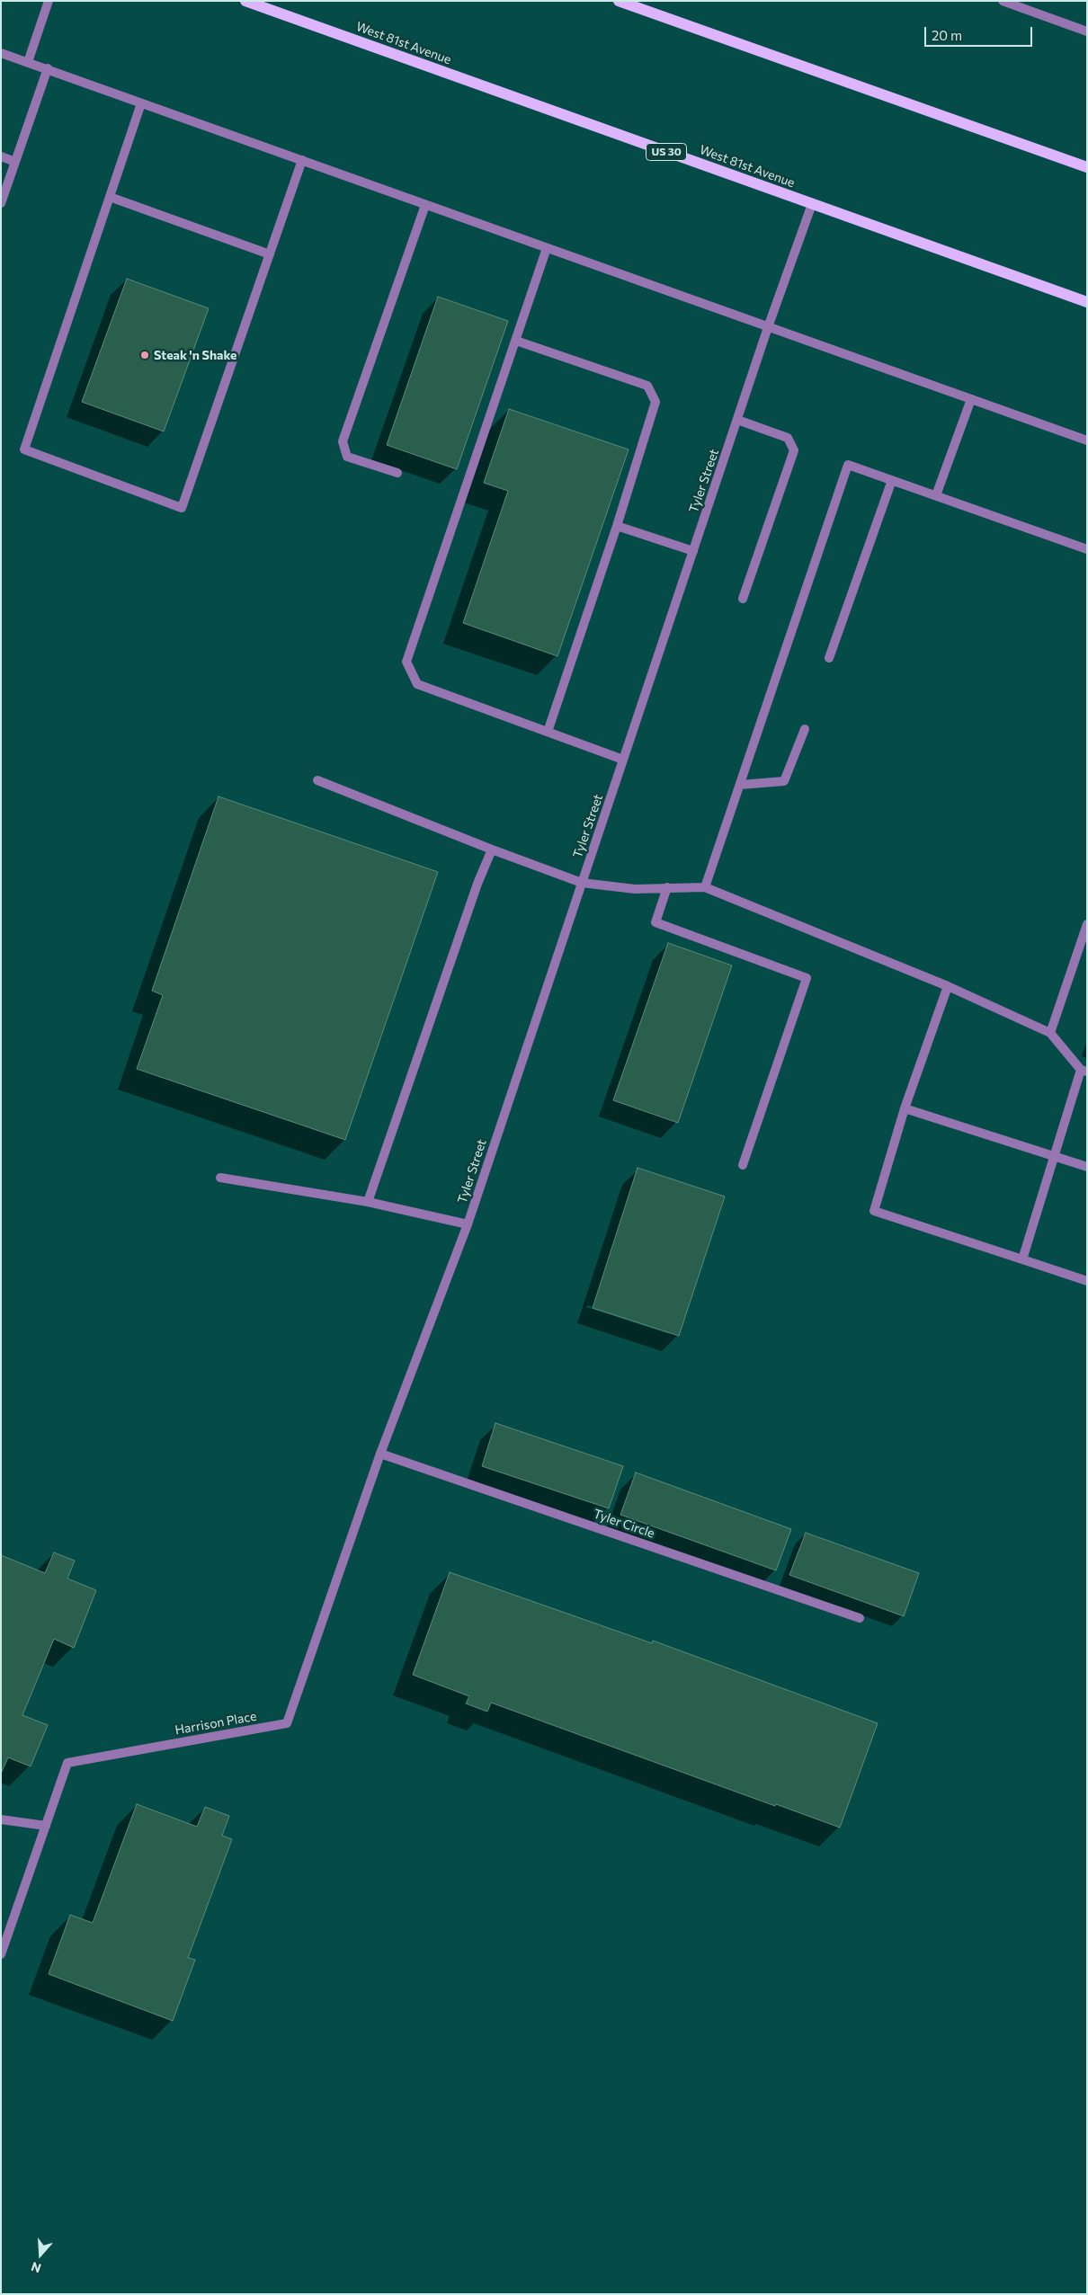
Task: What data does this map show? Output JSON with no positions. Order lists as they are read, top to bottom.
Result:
{
  "streets": {
    "main road": ["West 81st Avenue", "US 30"],
    "street": ["Tyler Street", "Tyler Circle", "Harrison Place"]
  },
  "crossings": [
    ["West 81st Avenue", "Tyler Street"],
    ["Tyler Street", "Tyler Circle"],
    ["Tyler Street", "Harrison Place"],
    ["Tyler Circle", "Harrison Place"]
  ],
  "places": ["Steak 'n Shake"],
  "scale_bar": "20 m",
  "north": "bottom"
}
